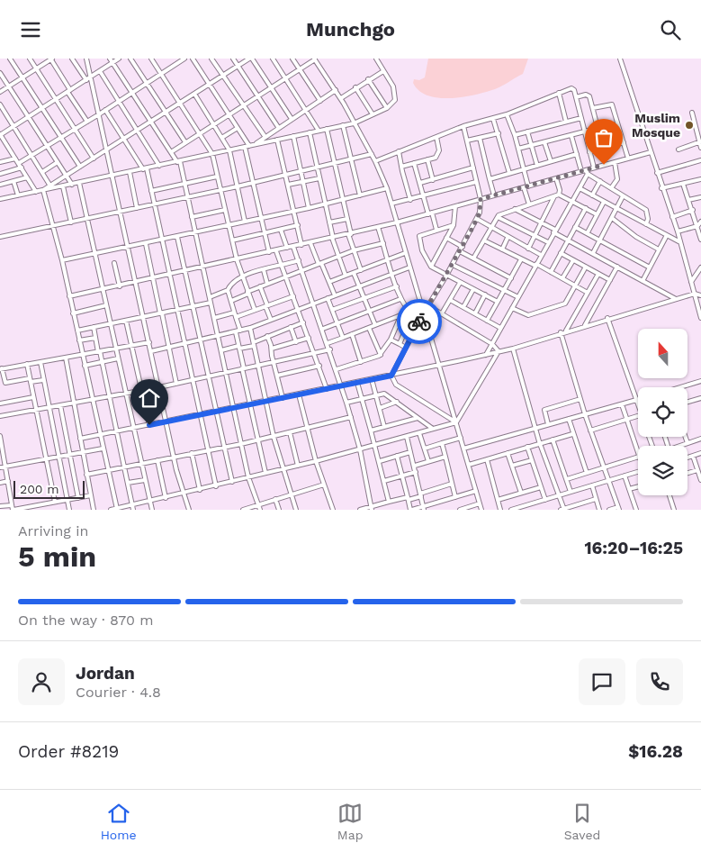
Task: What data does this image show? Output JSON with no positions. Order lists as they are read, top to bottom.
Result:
{
  "places": ["Muslim Mosque"],
  "scale_bar": "200 m",
  "north": "top",
  "page": {
    "header": "Munchgo",
    "scale": "200 m",
    "heading": ["5 min", "Arriving in", "16:20–16:25"],
    "panel": [
      "Jordan",
      "Courier · 4.8",
      "Order #8219",
      "$16.28"
    ],
    "bar": "On the way · 870 m",
    "tabs": ["Home", "Map", "Saved"]
  }
}
